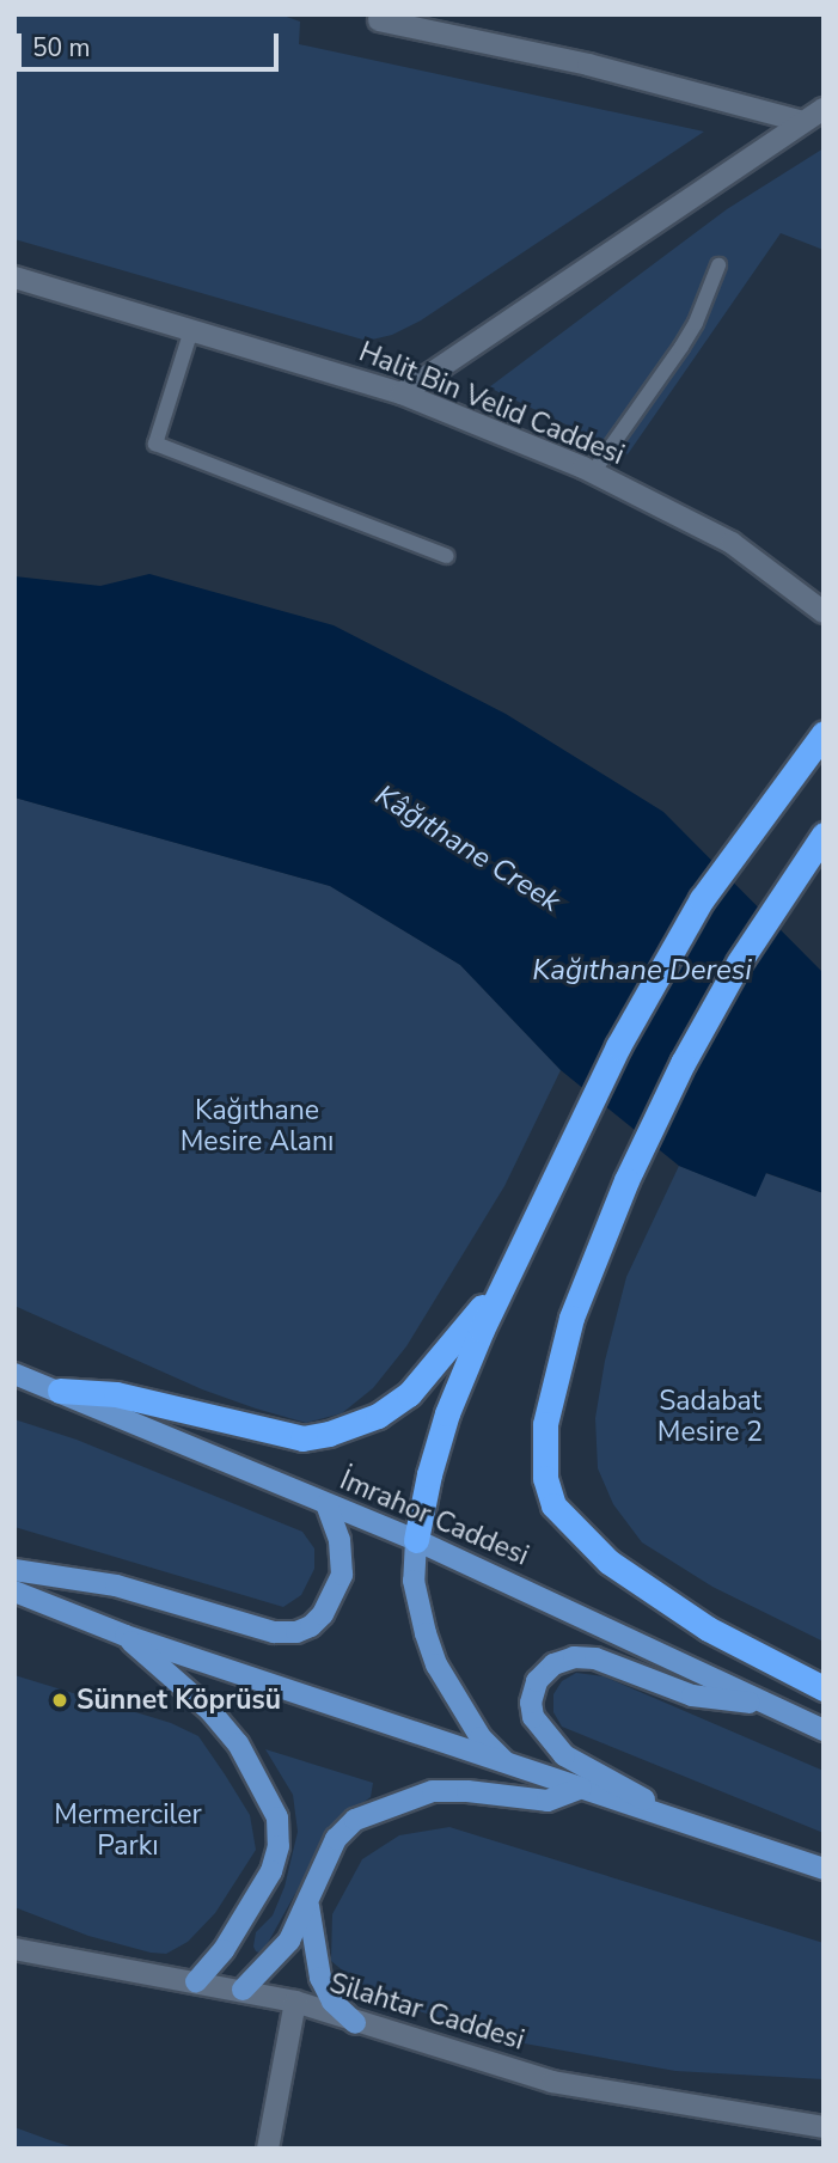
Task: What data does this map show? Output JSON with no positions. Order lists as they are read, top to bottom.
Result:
{
  "streets": {
    "main road": ["Halit Bin Velid Caddesi", "İmrahor Caddesi", "Silahtar Caddesi"]
  },
  "water": ["Kâğıthane Creek", "Kağıthane Deresi"],
  "parks": ["Kağıthane Mesire Alanı", "Sadabat Mesire 2", "Mermerciler Parkı"],
  "places": ["Sünnet Köprüsü"],
  "scale_bar": "50 m"
}
